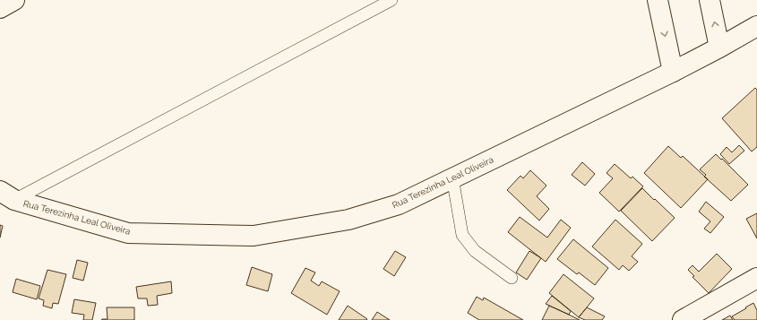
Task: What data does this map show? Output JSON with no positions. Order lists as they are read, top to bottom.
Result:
{
  "streets": {
    "street": ["Rua Terezinha Leal Oliveira"]
  }
}
